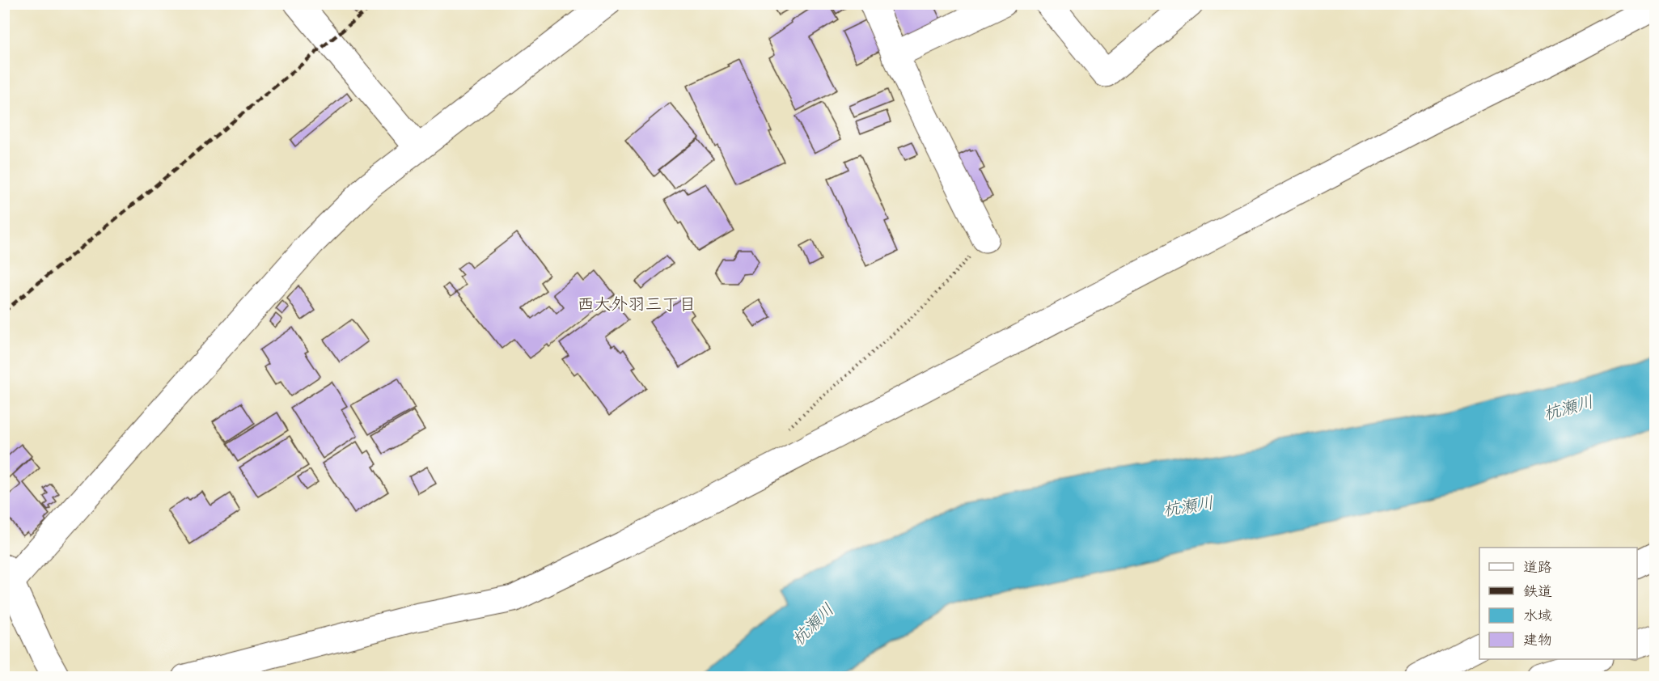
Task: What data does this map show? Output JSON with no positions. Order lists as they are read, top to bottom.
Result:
{
  "districts": ["西大外羽三丁目"],
  "water": ["杭瀬川"],
  "legend": [
    "道路",
    "鉄道",
    "水域",
    "建物"
  ]
}
